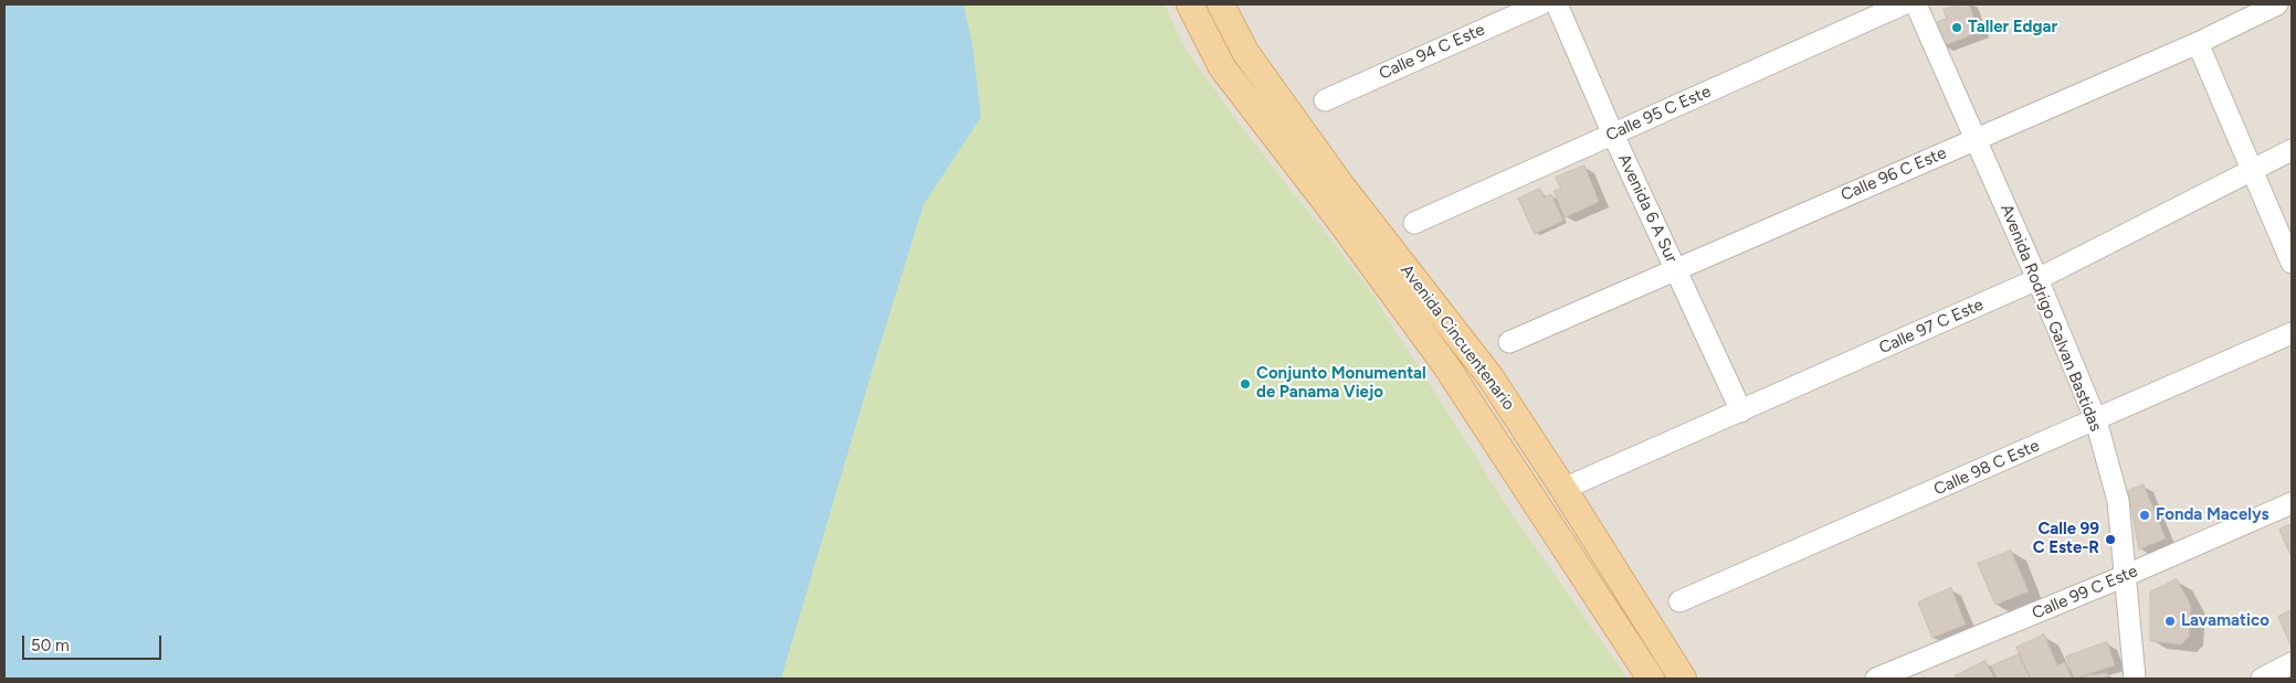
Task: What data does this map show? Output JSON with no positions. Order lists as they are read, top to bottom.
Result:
{
  "streets": {
    "main road": ["Avenida Cincuentenario"],
    "street": [
      "Calle 94 C Este",
      "Calle 95 C Este",
      "Calle 96 C Este",
      "Avenida 6 A Sur",
      "Avenida Rodrigo Galvan Bastidas",
      "Calle 97 C Este",
      "Calle 98 C Este",
      "Calle 99 C Este"
    ]
  },
  "crossings": [
    ["Calle 95 C Este", "Avenida 6 A Sur"],
    ["Calle 96 C Este", "Avenida 6 A Sur"],
    ["Calle 96 C Este", "Avenida Rodrigo Galvan Bastidas"],
    ["Avenida 6 A Sur", "Calle 97 C Este"],
    ["Avenida Rodrigo Galvan Bastidas", "Calle 97 C Este"],
    ["Avenida Rodrigo Galvan Bastidas", "Calle 98 C Este"],
    ["Avenida Rodrigo Galvan Bastidas", "Calle 99 C Este"],
    ["Calle 97 C Este", "Avenida Cincuentenario"]
  ],
  "places": [
    "Taller Edgar",
    "Conjunto Monumental de Panama Viejo",
    "Fonda Macelys",
    "Calle 99 C Este-R",
    "Lavamatico"
  ],
  "scale_bar": "50 m"
}
